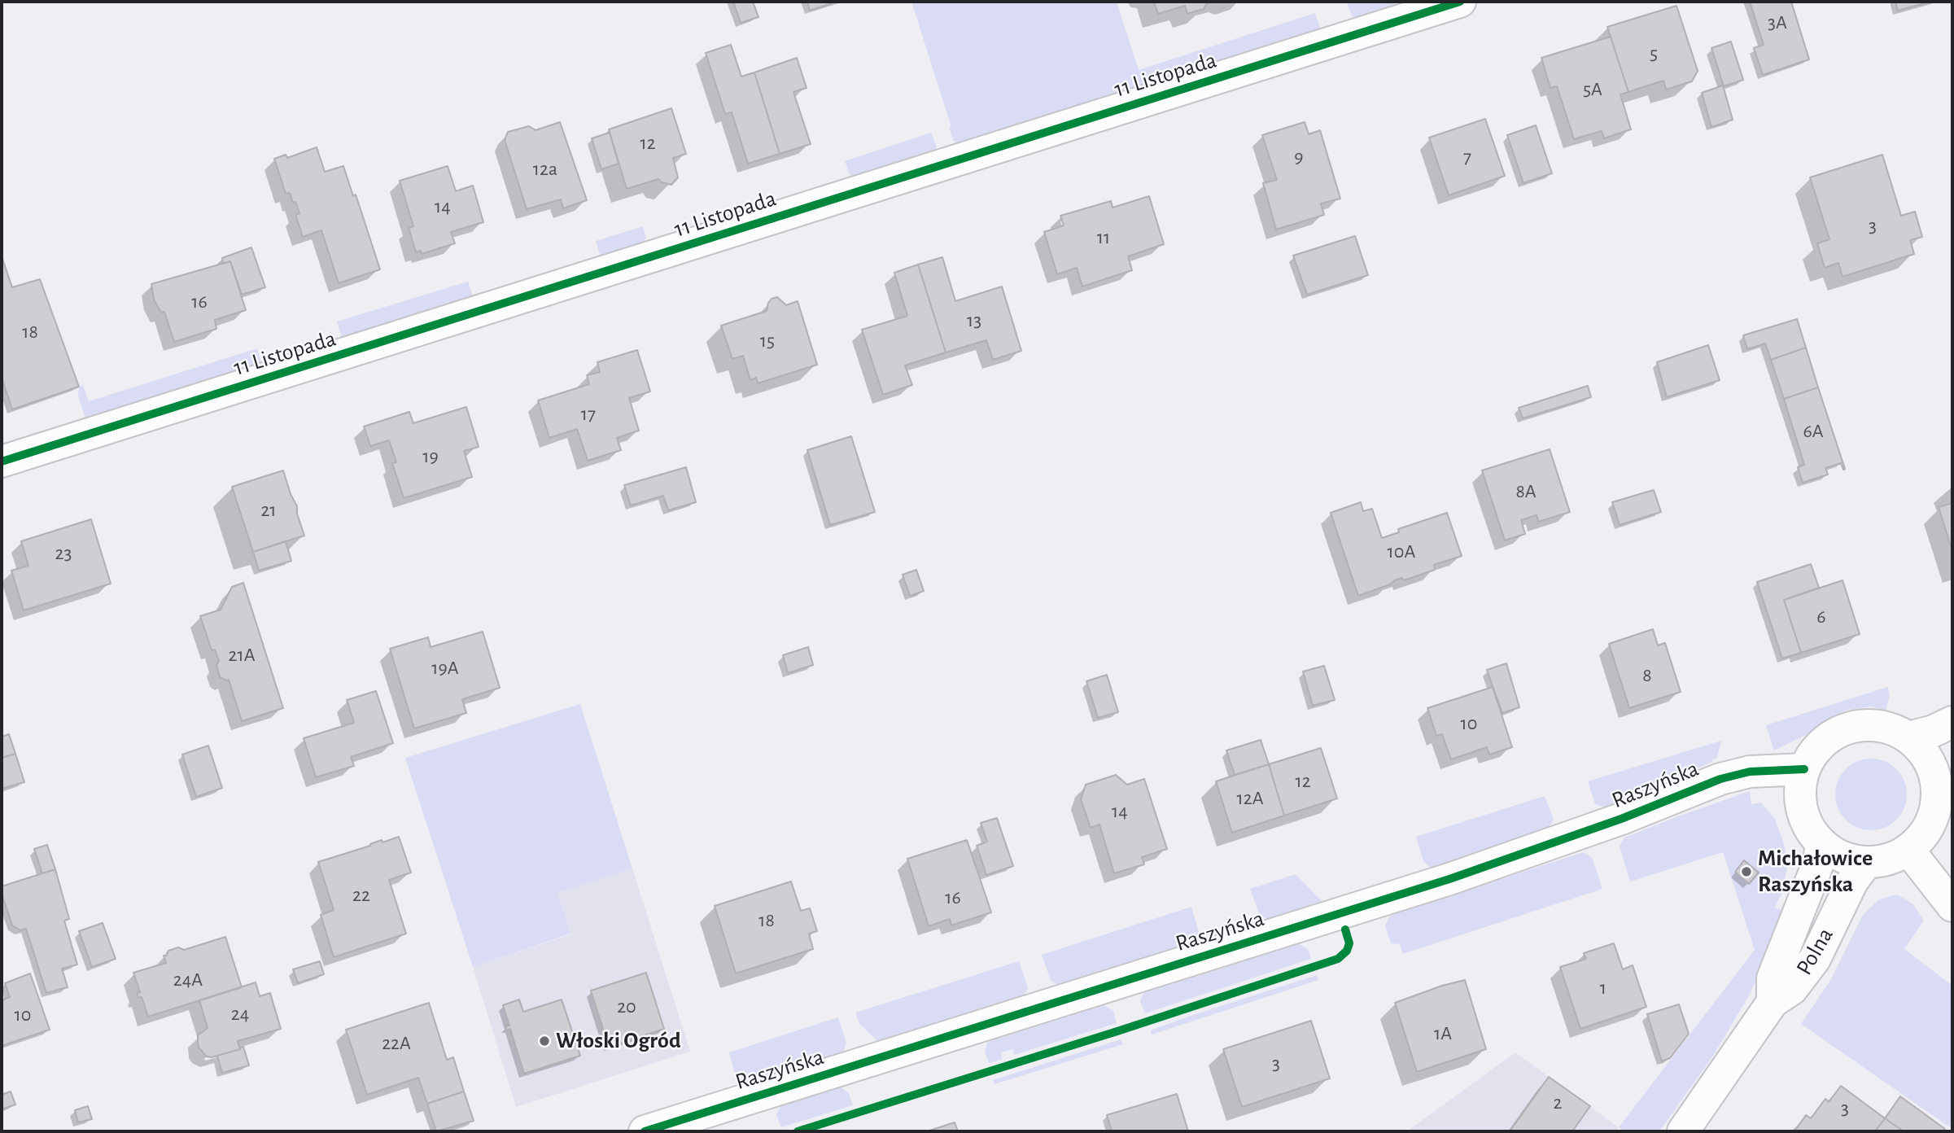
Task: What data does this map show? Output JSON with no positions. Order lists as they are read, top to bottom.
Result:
{
  "streets": {
    "street": ["11 Listopada", "Raszyńska", "Polna"]
  },
  "crossings": [
    ["Raszyńska", "Polna"]
  ],
  "places": ["Michałowice Raszyńska", "Włoski Ogród"],
  "house_numbers": [
    "3A",
    "5",
    "5A",
    "12",
    "9",
    "7",
    "12a",
    "14",
    "3",
    "11",
    "16",
    "13",
    "18",
    "15",
    "17",
    "6A",
    "19",
    "8A",
    "21",
    "10A",
    "23",
    "6",
    "21A",
    "19A",
    "8",
    "10",
    "12",
    "12A",
    "14",
    "22",
    "16",
    "18",
    "24A",
    "1",
    "20",
    "24",
    "10",
    "1A",
    "22A",
    "3",
    "2",
    "3"
  ]
}
